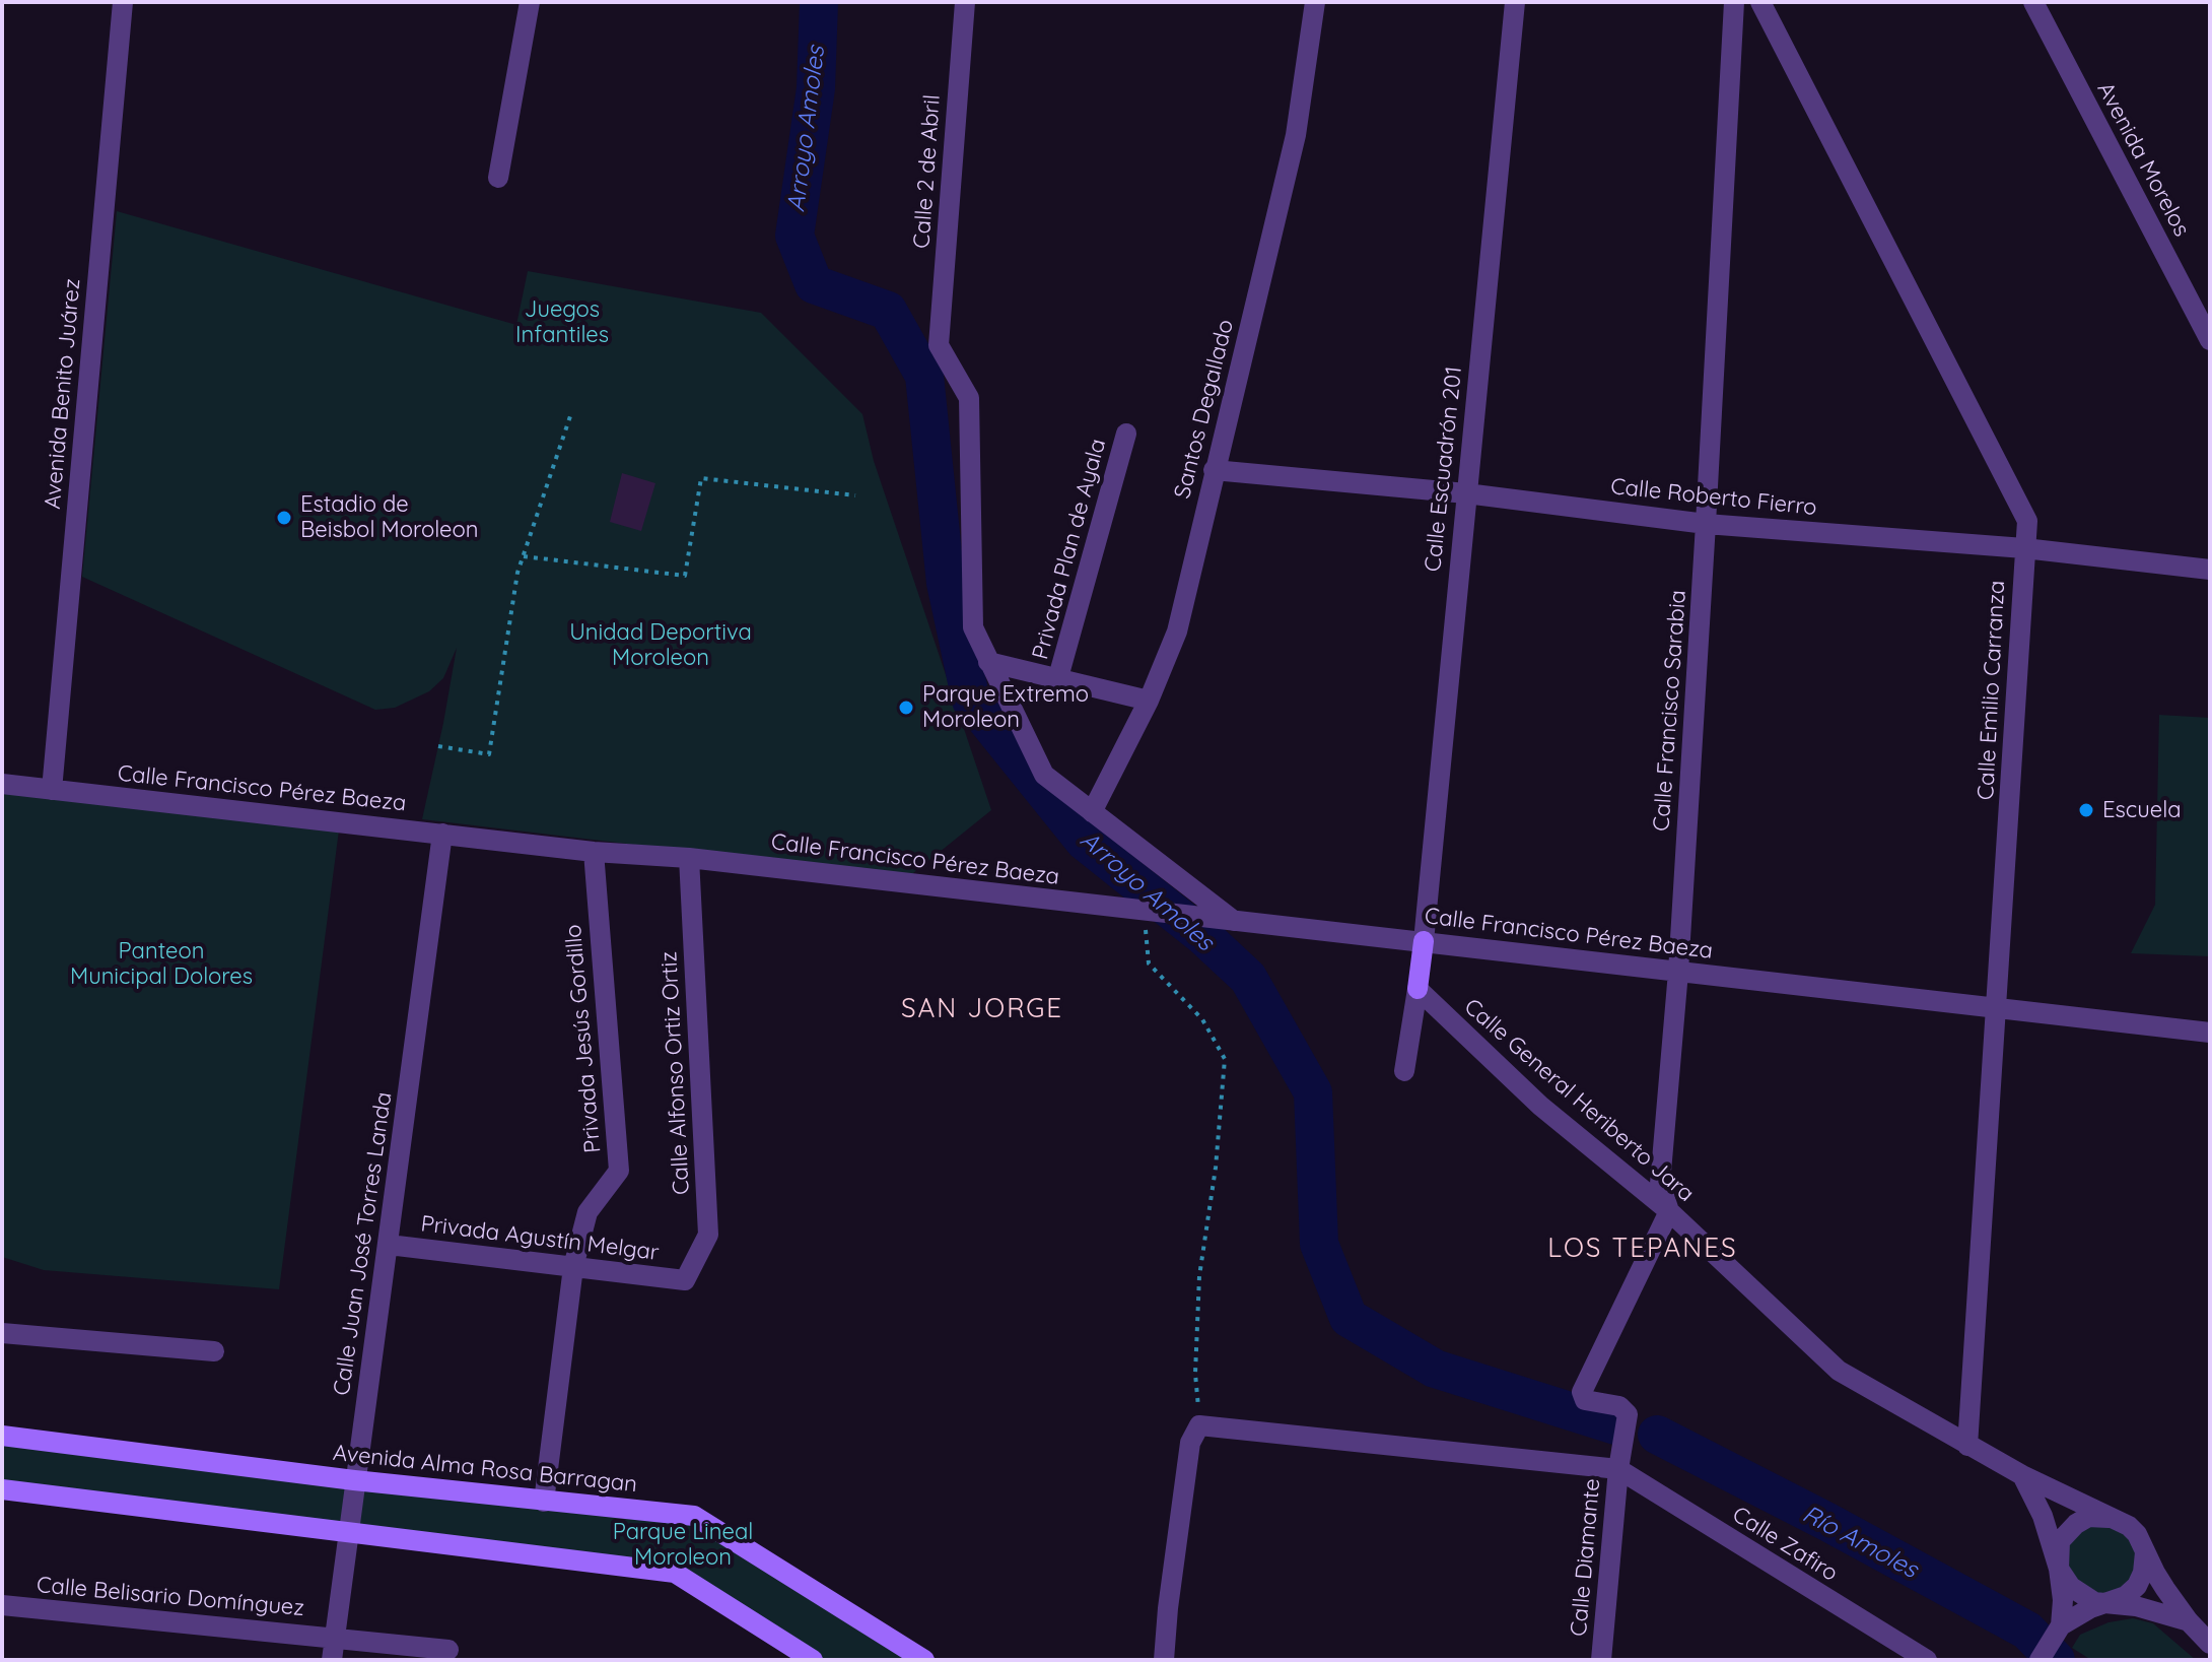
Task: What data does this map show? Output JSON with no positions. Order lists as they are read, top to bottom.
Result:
{
  "streets": {
    "street": [
      "Avenida Morelos",
      "Calle 2 de Abril",
      "Avenida Benito Juárez",
      "Santos Degallado",
      "Calle Escuadrón 201",
      "Calle Roberto Fierro",
      "Privada Plan de Ayala",
      "Calle Emilio Carranza",
      "Calle Francisco Sarabia",
      "Calle Francisco Pérez Baeza",
      "Privada Jesús Gordillo",
      "Calle Alfonso Ortiz Ortiz",
      "Calle General Heriberto Jara",
      "Privada Agustín Melgar",
      "Calle Juan José Torres Landa",
      "Avenida Alma Rosa Barragan",
      "Calle Zafiro",
      "Calle Diamante",
      "Calle Belisario Domínguez"
    ]
  },
  "crossings": [
    ["Avenida Benito Juárez", "Calle Francisco Pérez Baeza"],
    ["Santos Degallado", "Calle Roberto Fierro"],
    ["Calle Escuadrón 201", "Calle Roberto Fierro"],
    ["Calle Escuadrón 201", "Calle Francisco Pérez Baeza"],
    ["Calle Roberto Fierro", "Calle Emilio Carranza"],
    ["Calle Roberto Fierro", "Calle Francisco Sarabia"],
    ["Calle Emilio Carranza", "Calle Francisco Pérez Baeza"],
    ["Calle Emilio Carranza", "Calle General Heriberto Jara"],
    ["Calle Francisco Sarabia", "Calle Francisco Pérez Baeza"],
    ["Calle Francisco Sarabia", "Calle General Heriberto Jara"],
    ["Calle Francisco Sarabia", "Calle Diamante"],
    ["Calle Francisco Pérez Baeza", "Privada Jesús Gordillo"],
    ["Calle Francisco Pérez Baeza", "Calle Alfonso Ortiz Ortiz"],
    ["Calle Francisco Pérez Baeza", "Calle Juan José Torres Landa"],
    ["Privada Jesús Gordillo", "Privada Agustín Melgar"],
    ["Privada Jesús Gordillo", "Avenida Alma Rosa Barragan"],
    ["Calle Alfonso Ortiz Ortiz", "Privada Agustín Melgar"],
    ["Calle General Heriberto Jara", "Calle Diamante"],
    ["Privada Agustín Melgar", "Calle Juan José Torres Landa"],
    ["Calle Juan José Torres Landa", "Avenida Alma Rosa Barragan"],
    ["Calle Juan José Torres Landa", "Calle Belisario Domínguez"],
    ["Calle Zafiro", "Calle Diamante"]
  ],
  "districts": ["SAN JORGE", "LOS TEPANES"],
  "water": ["Arroyo Amoles", "Río Amoles"],
  "parks": [
    "Juegos Infantiles",
    "Unidad Deportiva Moroleon",
    "Panteon Municipal Dolores",
    "Parque Lineal Moroleon"
  ],
  "places": ["Estadio de Beisbol Moroleon", "Parque Extremo Moroleon", "Escuela"]
}
